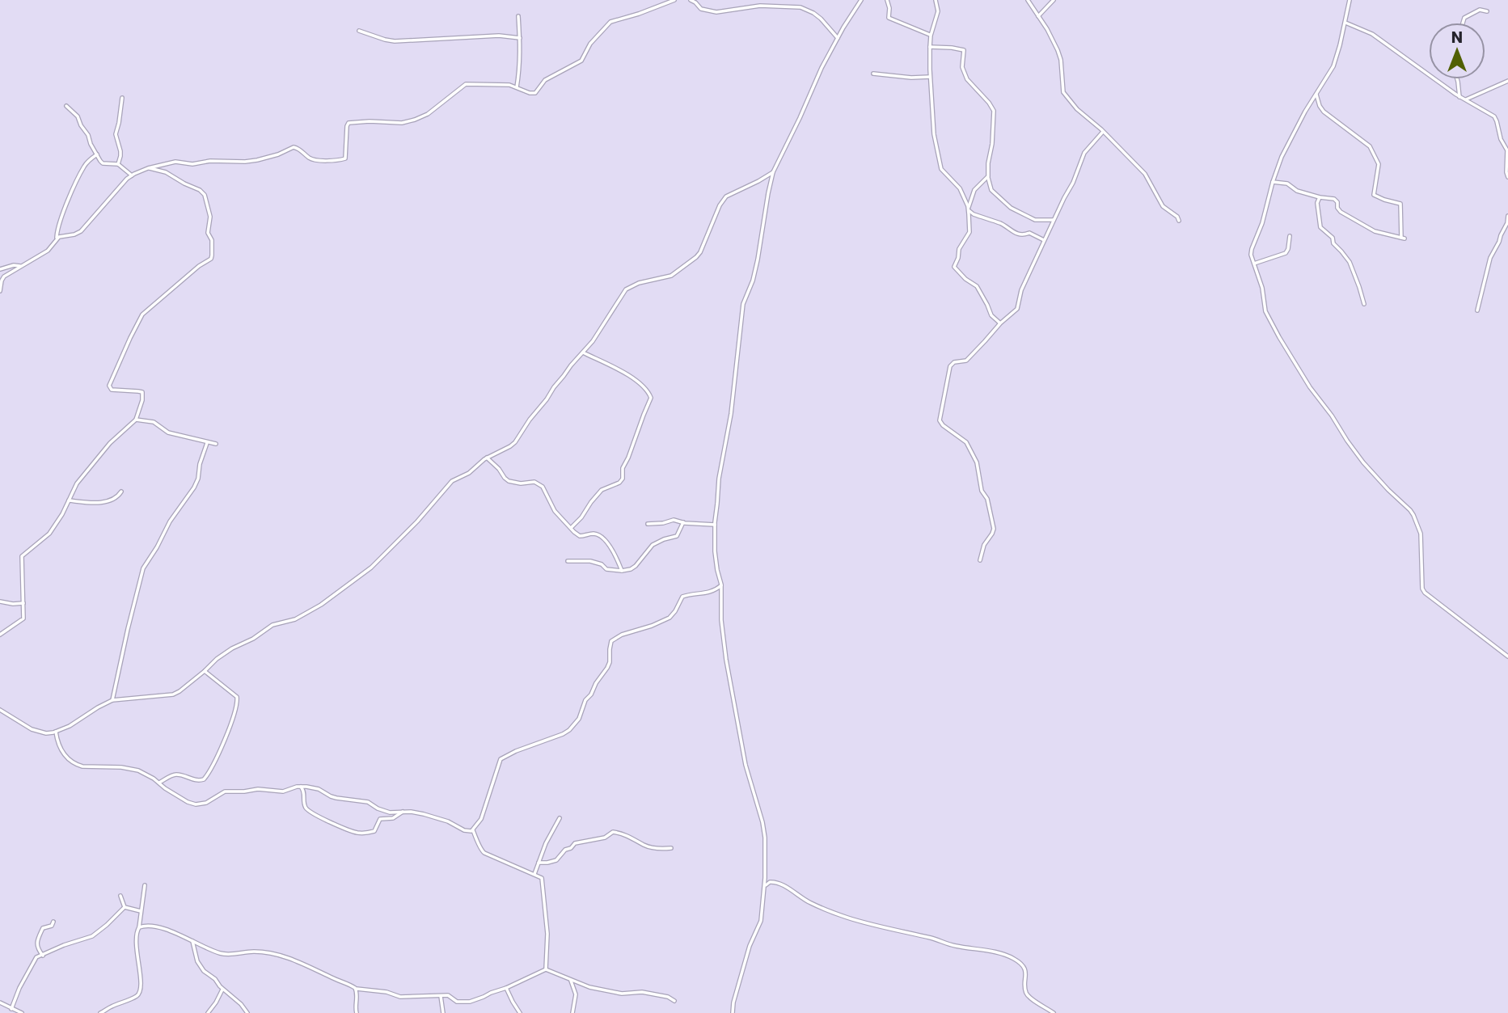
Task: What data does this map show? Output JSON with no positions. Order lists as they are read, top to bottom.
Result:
{
  "north": "top"
}
